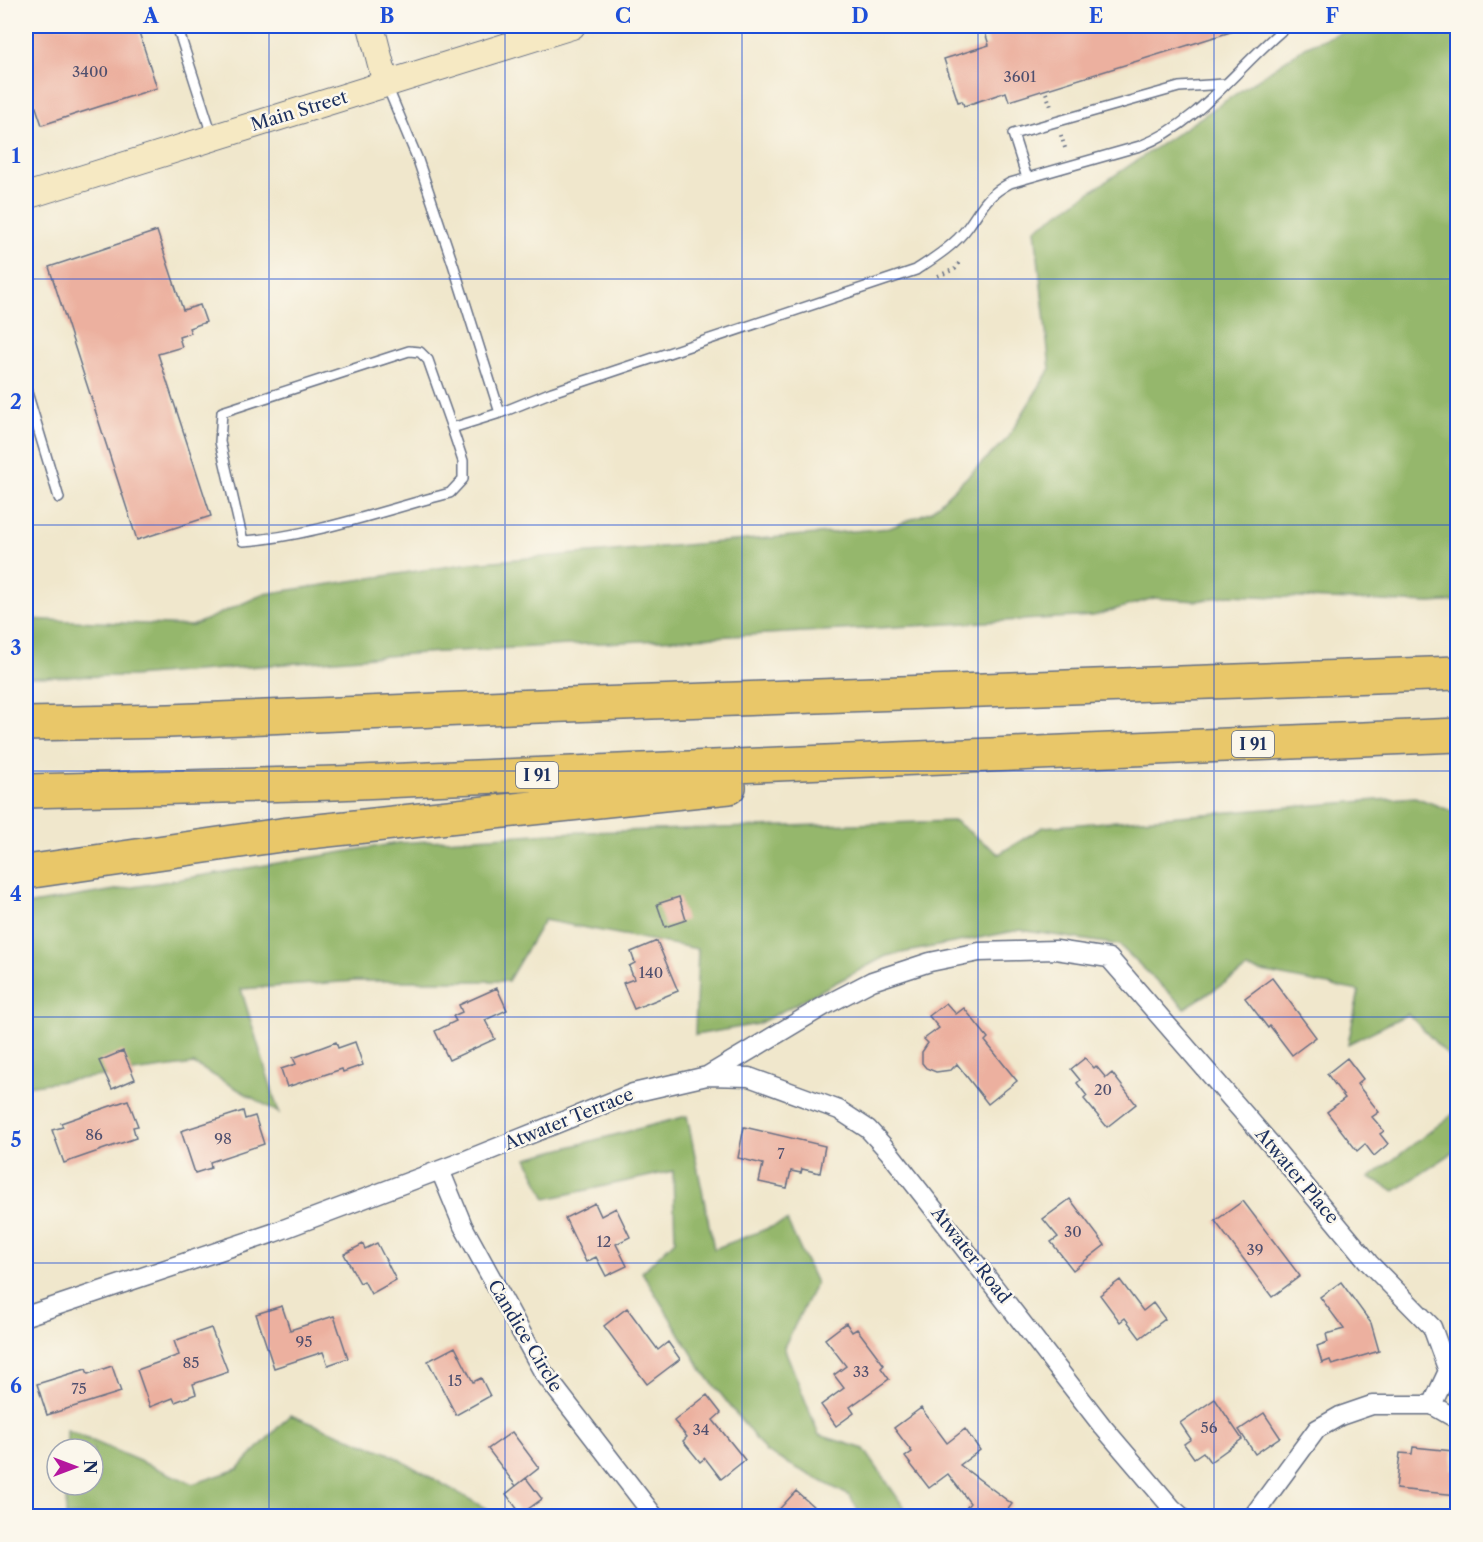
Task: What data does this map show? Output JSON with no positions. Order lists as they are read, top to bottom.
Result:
{
  "streets": {
    "highway": ["I 91"],
    "main road": ["Main Street"],
    "street": [
      "Atwater Terrace",
      "Atwater Place",
      "Atwater Road",
      "Candice Circle"
    ]
  },
  "crossings": [
    ["Atwater Terrace", "Atwater Place"],
    ["Atwater Terrace", "Atwater Road"],
    ["Atwater Terrace", "Candice Circle"]
  ],
  "house_numbers": [
    "3400",
    "3601",
    "140",
    "20",
    "86",
    "98",
    "7",
    "30",
    "12",
    "39",
    "95",
    "85",
    "33",
    "15",
    "75",
    "56",
    "34"
  ],
  "north": "right",
  "grid": {
    "columns": [
      "A",
      "B",
      "C",
      "D",
      "E",
      "F"
    ],
    "rows": [
      "1",
      "2",
      "3",
      "4",
      "5",
      "6"
    ]
  }
}
